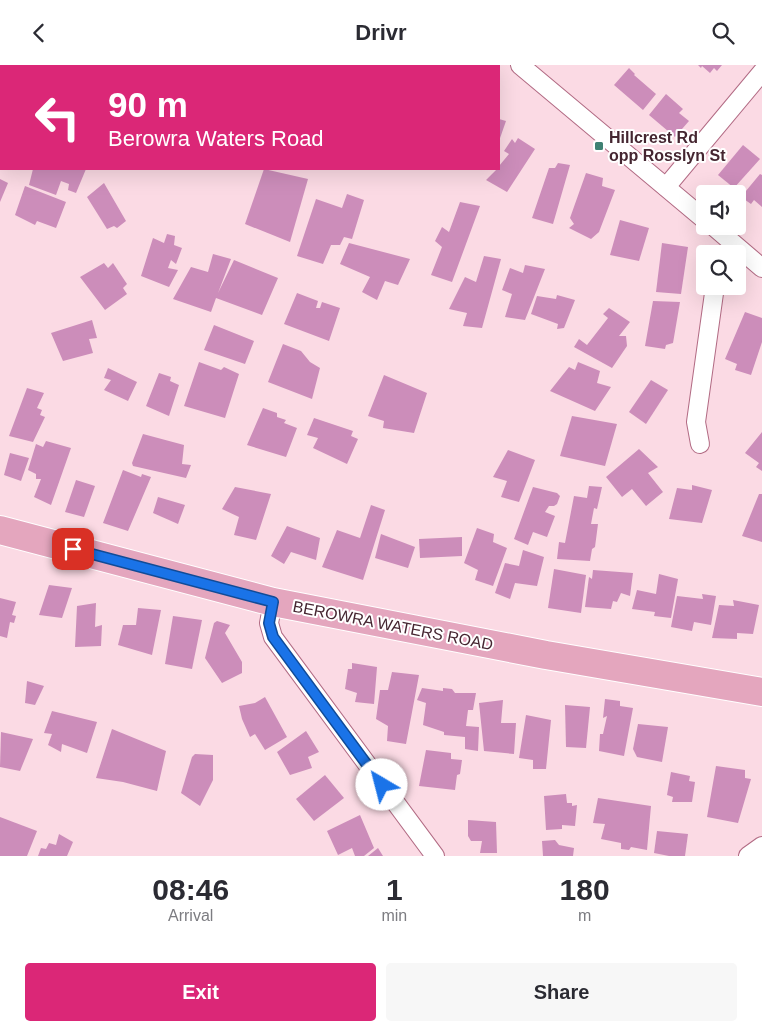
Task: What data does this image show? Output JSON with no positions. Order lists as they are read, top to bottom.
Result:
{
  "streets": {
    "main road": ["BEROWRA WATERS ROAD"]
  },
  "places": {
    "transit": ["Hillcrest Rd opp Rosslyn St"]
  },
  "page": {
    "header": "Drivr",
    "turn": ["90 m", "Berowra Waters Road"],
    "eta": [
      "08:46",
      "Arrival",
      "1",
      "min",
      "180",
      "m"
    ],
    "buttons": ["Exit", "Share"]
  }
}
